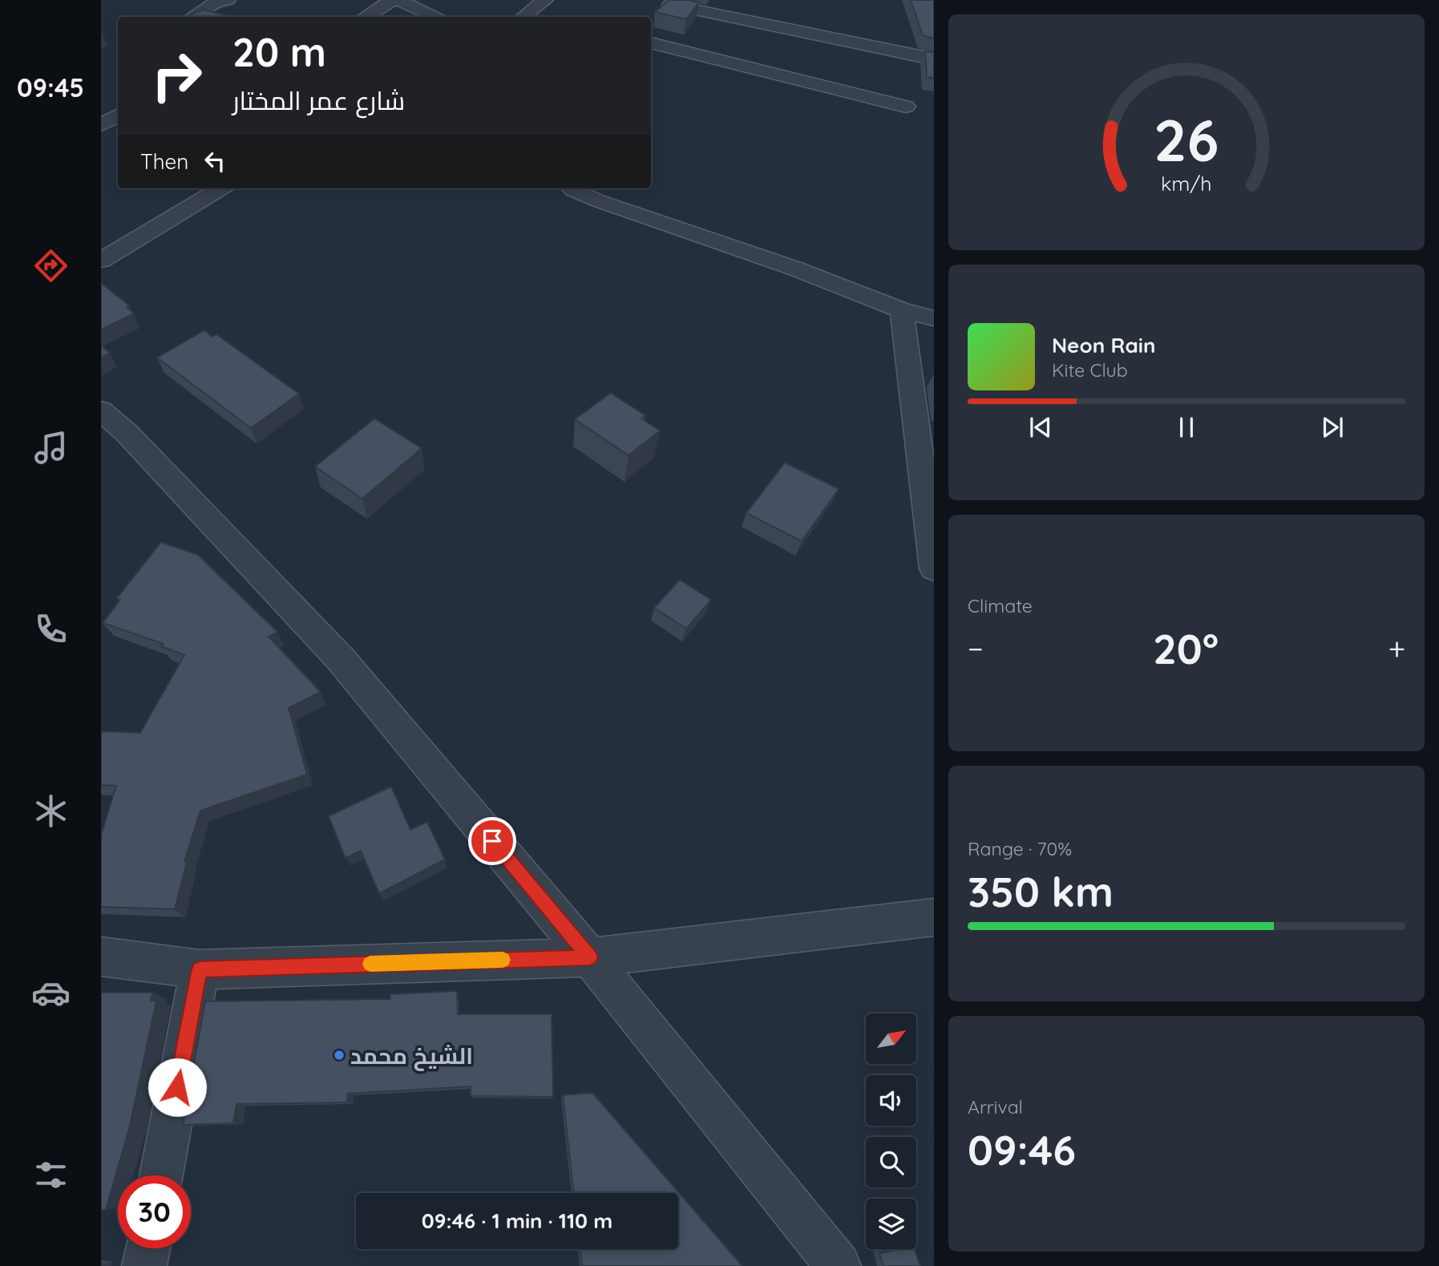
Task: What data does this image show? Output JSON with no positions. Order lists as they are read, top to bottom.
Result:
{
  "places": ["الشيخ محمد"],
  "north": "top right",
  "page": {
    "tabs": "09:45",
    "turn": ["20 m", "شارع عمر المختار"],
    "then": "Then",
    "song": ["Neon Rain", "Kite Club"],
    "tile": [
      "Climate",
      ["Range · 70%", "350 km"],
      ["Arrival", "09:46"]
    ],
    "heat": ["−", "20°", "+"],
    "limit": "30",
    "trip": "09:46 · 1 min · 110 m",
    "gauge": ["26", "km/h"]
  }
}
